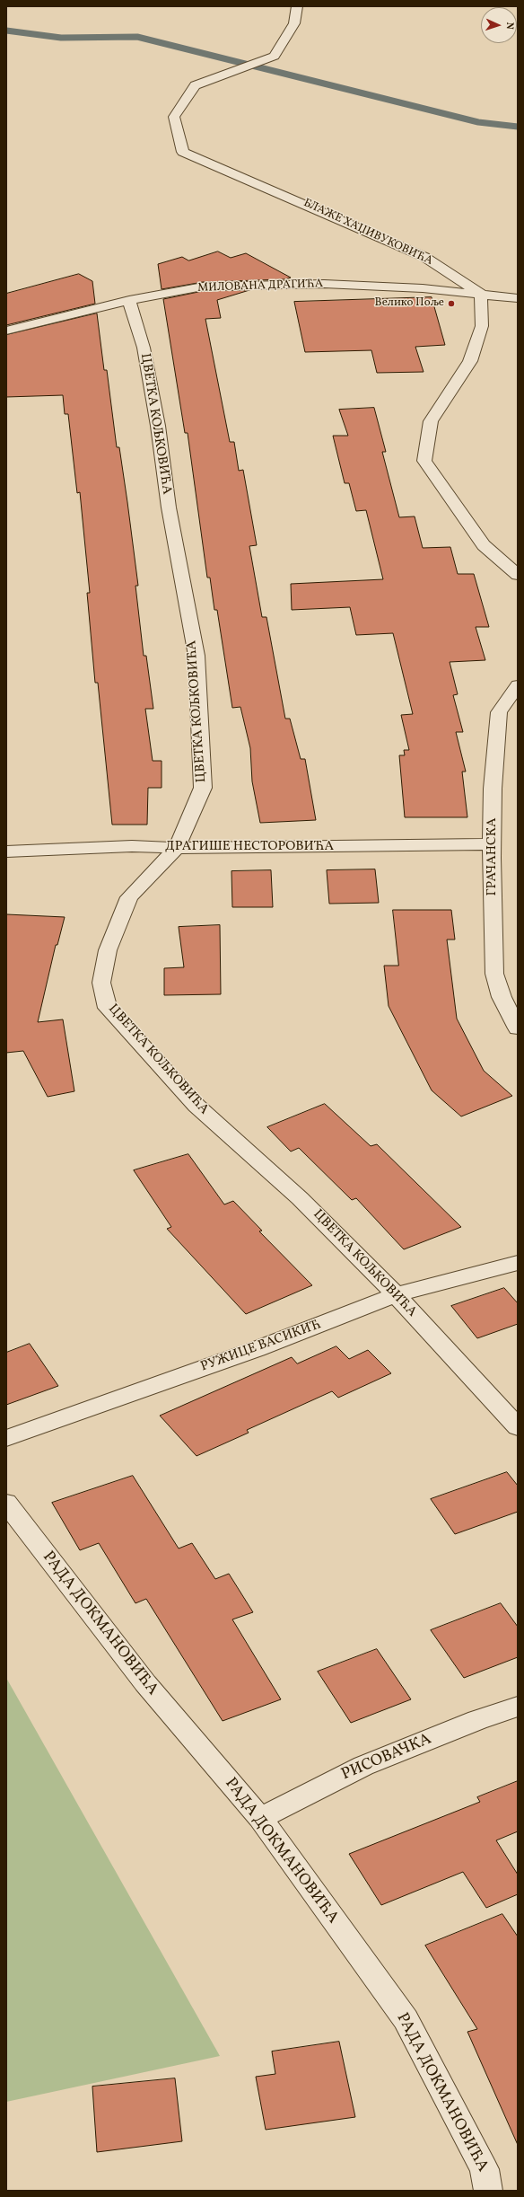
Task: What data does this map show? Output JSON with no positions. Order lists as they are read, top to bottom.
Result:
{
  "streets": {
    "street": [
      "БЛАЖЕ ХАЏИВУКОВИЋА",
      "МИЛОВАНА ДРАГИЋА",
      "ЦВЕТКА КОЉКОВИЋА",
      "ДРАГИШЕ НЕСТОРОВИЋА",
      "ГРАЧАНСКА",
      "РУЖИЦЕ ВАСИКИЋ",
      "РАДА ДОКМАНОВИЋА",
      "РИСОВАЧКА"
    ]
  },
  "crossings": [
    ["БЛАЖЕ ХАЏИВУКОВИЋА", "МИЛОВАНА ДРАГИЋА"],
    ["МИЛОВАНА ДРАГИЋА", "ЦВЕТКА КОЉКОВИЋА"],
    ["ЦВЕТКА КОЉКОВИЋА", "ДРАГИШЕ НЕСТОРОВИЋА"],
    ["ЦВЕТКА КОЉКОВИЋА", "РУЖИЦЕ ВАСИКИЋ"],
    ["ДРАГИШЕ НЕСТОРОВИЋА", "ГРАЧАНСКА"],
    ["РАДА ДОКМАНОВИЋА", "РИСОВАЧКА"]
  ],
  "places": ["Велико Поље"],
  "north": "right"
}
